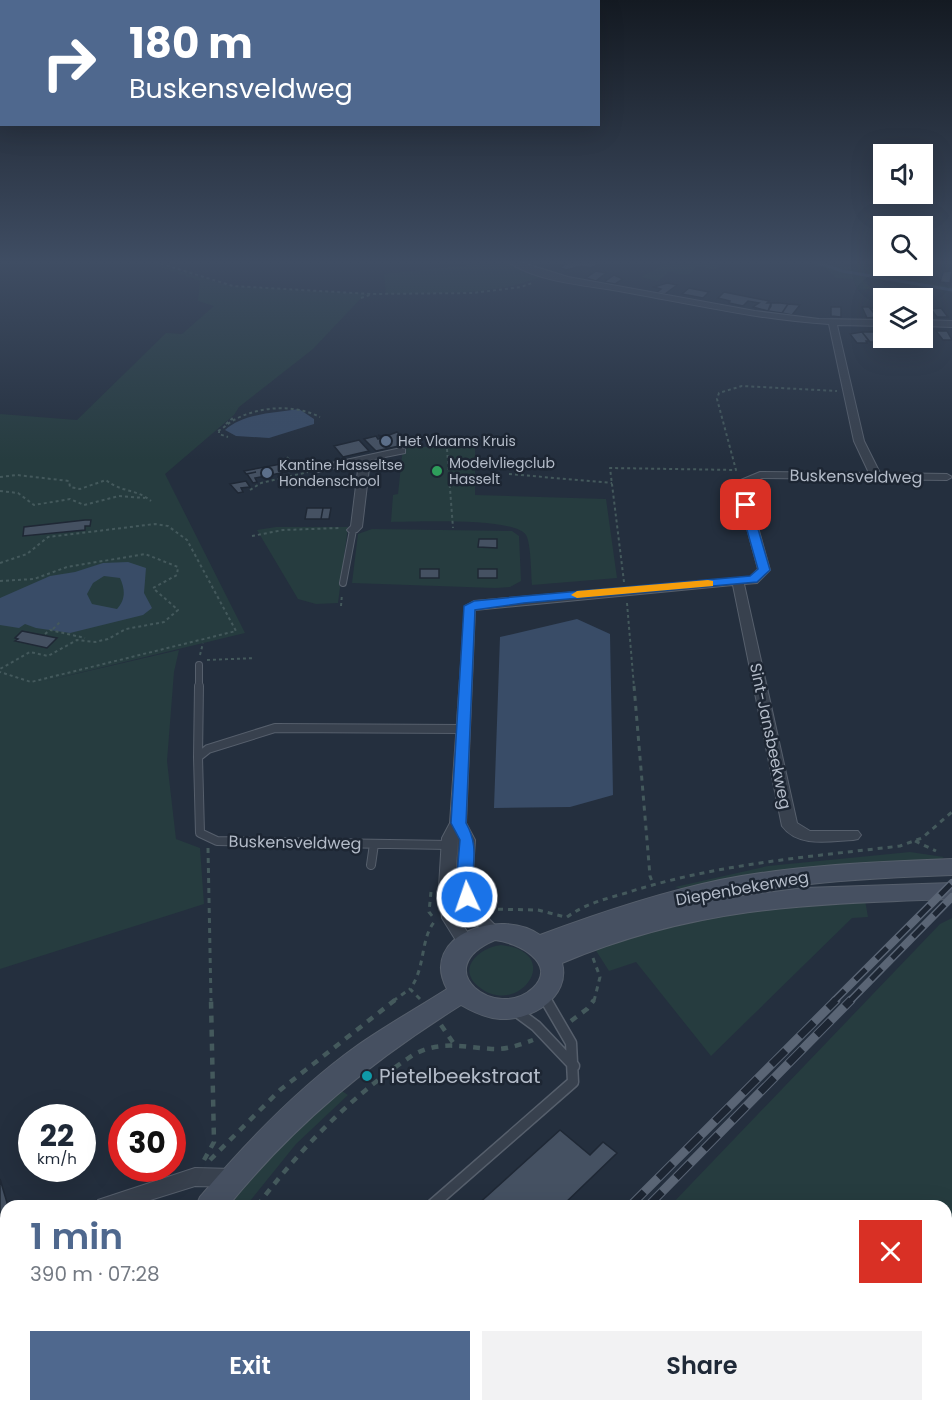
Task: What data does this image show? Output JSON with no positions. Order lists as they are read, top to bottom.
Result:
{
  "streets": {
    "main road": ["Diepenbekerweg"],
    "street": ["Buskensveldweg", "Sint-Jansbeekweg"]
  },
  "crossings": [
    ["Buskensveldweg", "Sint-Jansbeekweg"],
    ["Buskensveldweg", "Diepenbekerweg"]
  ],
  "places": [
    "Het Vlaams Kruis",
    "Modelvliegclub Hasselt",
    "Kantine Hasseltse Hondenschool",
    "Pietelbeekstraat"
  ],
  "page": {
    "turn": ["180 m", "Buskensveldweg"],
    "speed": "22 km/h",
    "limit": "30",
    "heading": ["1 min", "390 m · 07:28"],
    "buttons": ["Exit", "Share"]
  }
}
